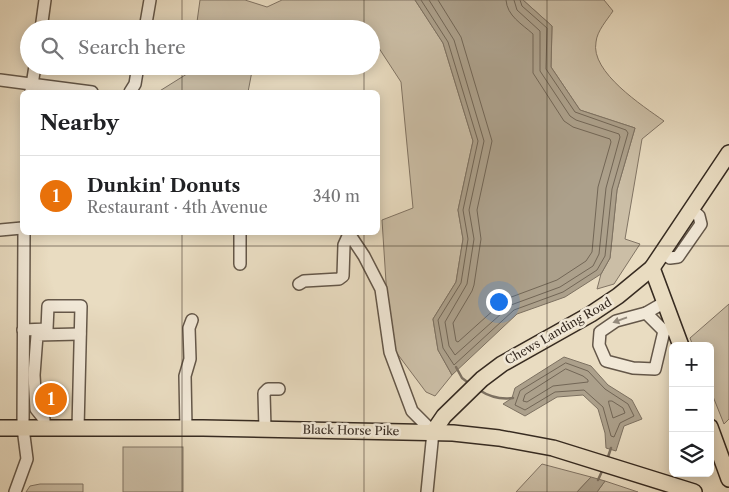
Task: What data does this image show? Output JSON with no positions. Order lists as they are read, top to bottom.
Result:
{
  "streets": {
    "main road": ["Chews Landing Road", "Black Horse Pike"]
  },
  "crossings": [
    ["Chews Landing Road", "Black Horse Pike"]
  ],
  "page": {
    "search": "Search here",
    "heading": "Nearby",
    "list": [
      {
        "mark": "1",
        "name": "Dunkin' Donuts",
        "note": "Restaurant · 4th Avenue",
        "value": "340 m"
      }
    ],
    "map_buttons": ["+", "−"],
    "pins": "1"
  }
}
